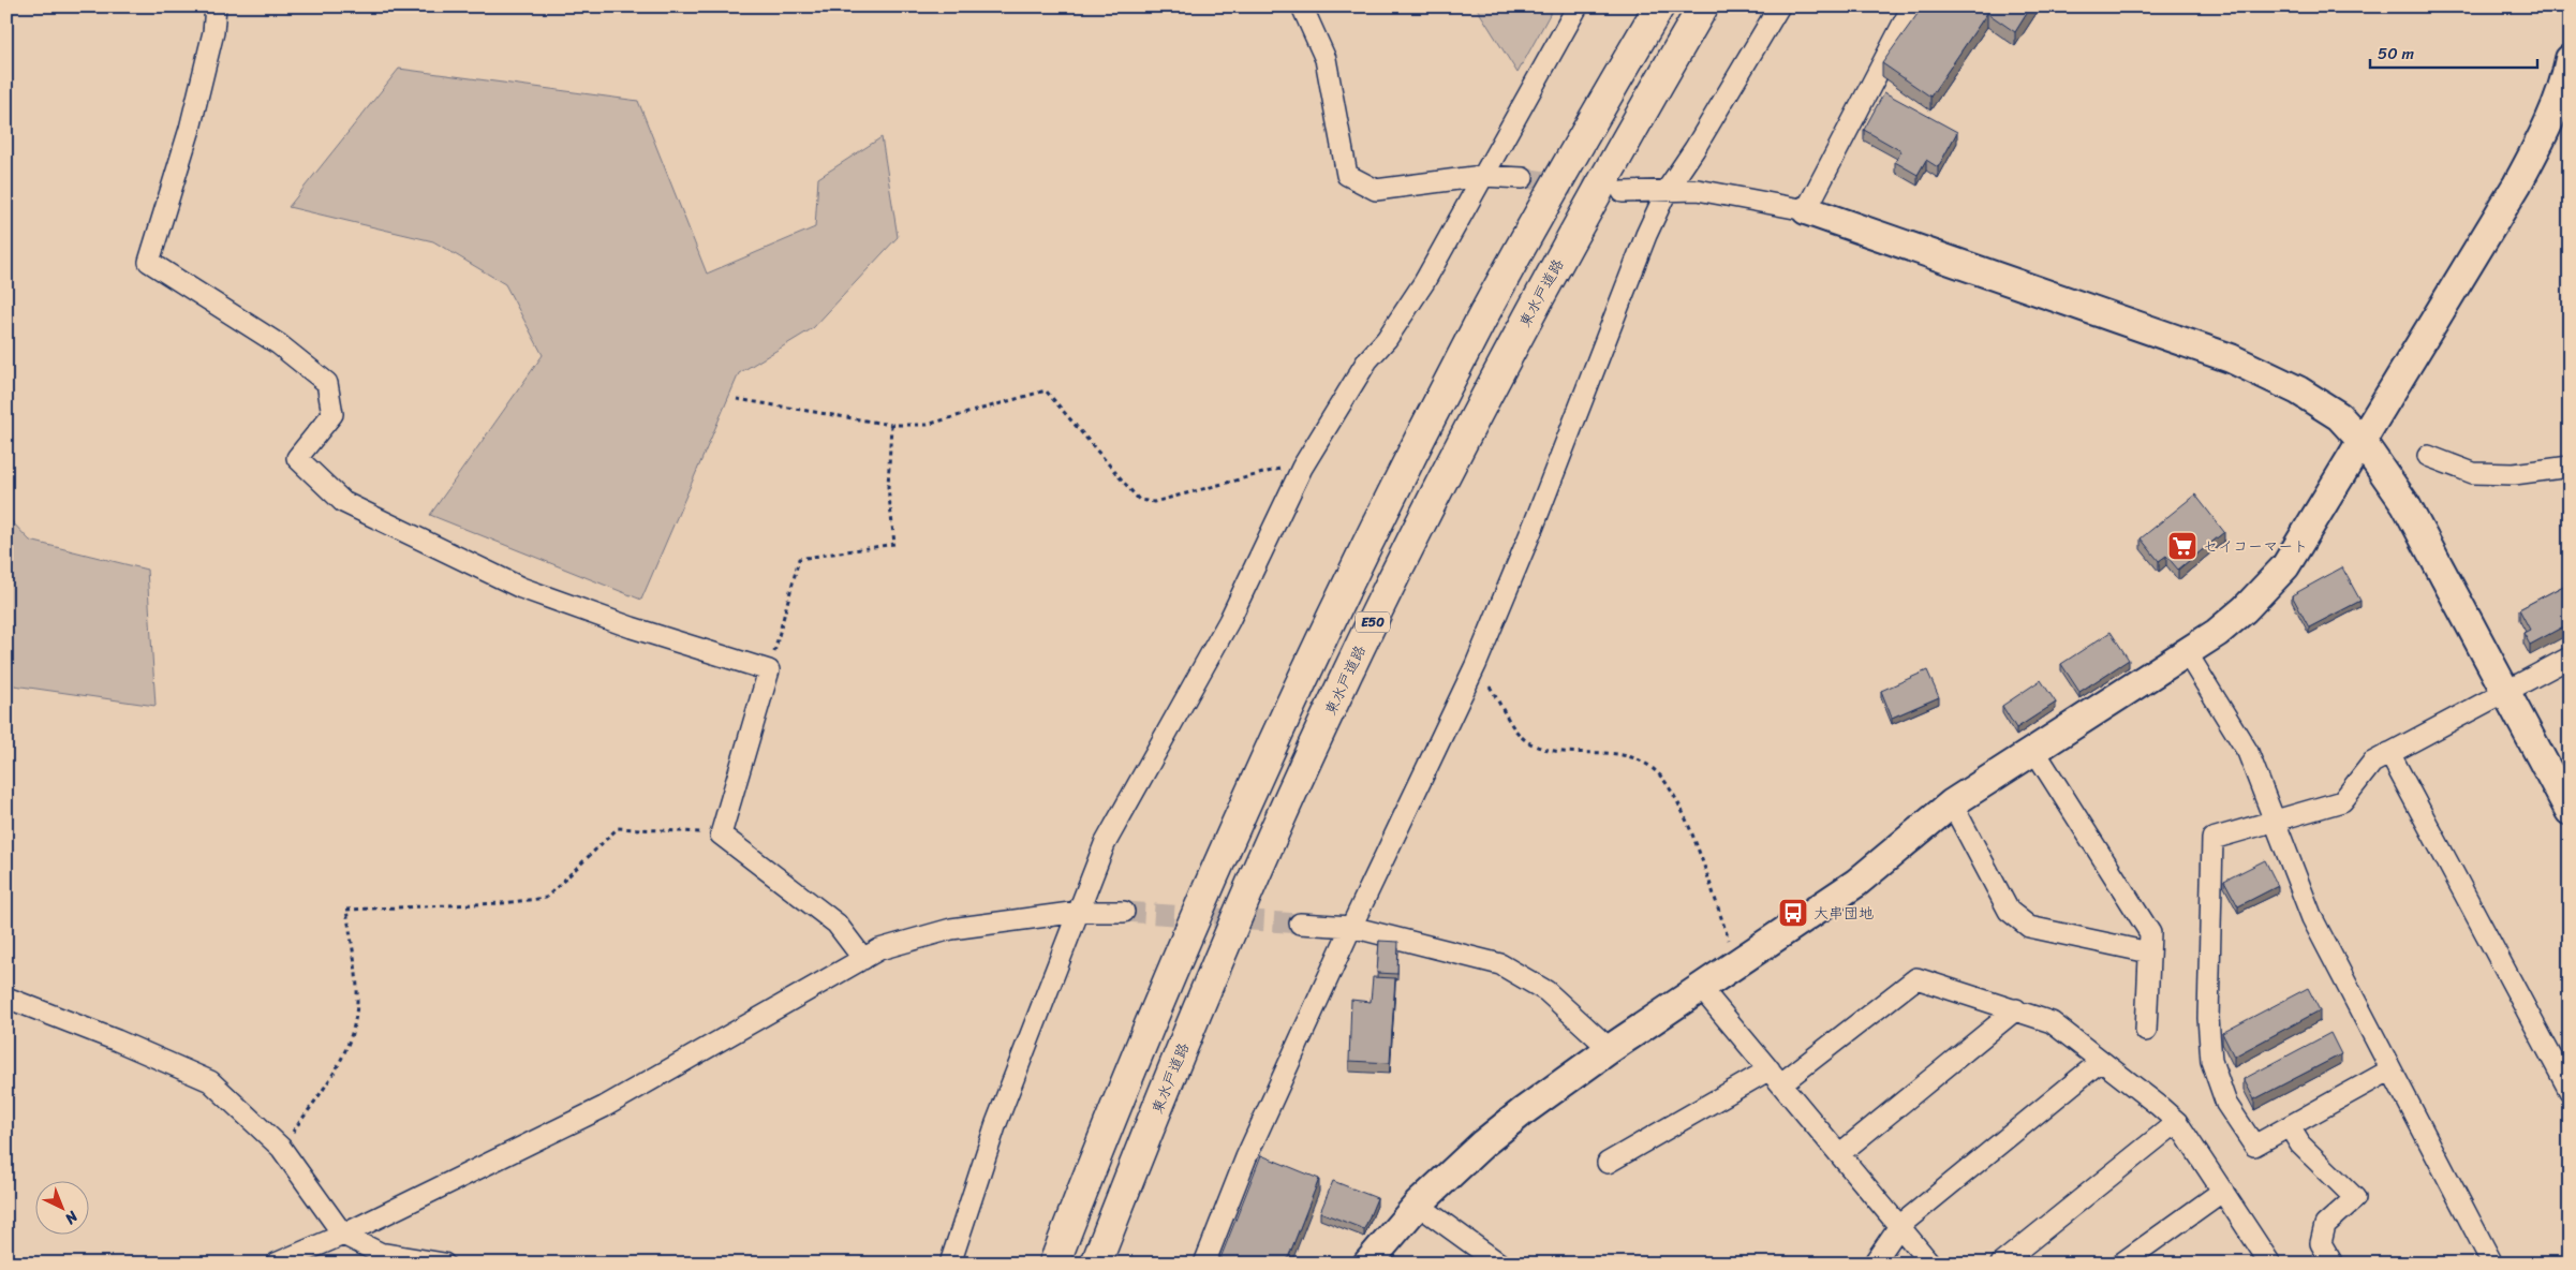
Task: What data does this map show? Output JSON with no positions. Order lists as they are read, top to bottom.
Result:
{
  "streets": {
    "highway": ["東水戸道路", "E50"]
  },
  "places": {
    "supermarket": ["セイコーマート"],
    "bus stop": ["大串団地"]
  },
  "scale_bar": "50 m",
  "north": "bottom right"
}
